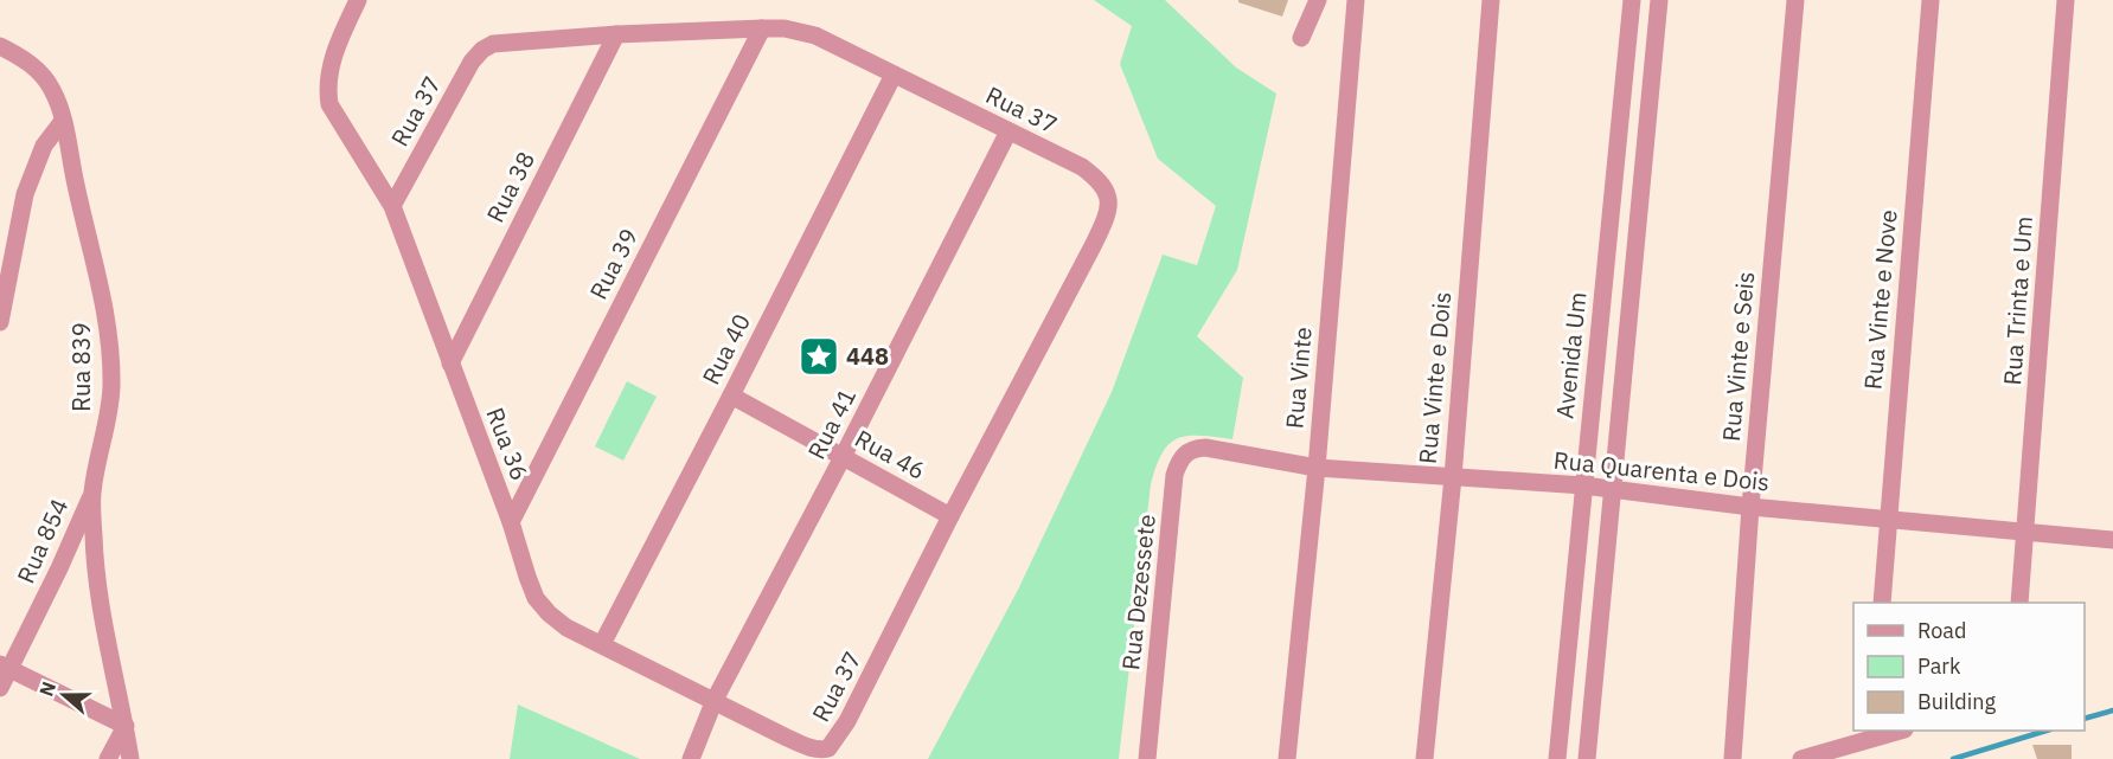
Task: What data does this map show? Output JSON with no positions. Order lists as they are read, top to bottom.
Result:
{
  "streets": {
    "street": [
      "Rua 37",
      "Rua 38",
      "Rua 39",
      "Rua Vinte e Nove",
      "Rua Trinta e Um",
      "Rua 40",
      "Avenida Um",
      "Rua Vinte e Seis",
      "Rua 839",
      "Rua Vinte",
      "Rua Vinte e Dois",
      "Rua 41",
      "Rua 36",
      "Rua 46",
      "Rua Quarenta e Dois",
      "Rua 854",
      "Rua Dezessete"
    ]
  },
  "crossings": [
    ["Rua 37", "Rua 38"],
    ["Rua 37", "Rua 39"],
    ["Rua 37", "Rua 40"],
    ["Rua 37", "Rua 41"],
    ["Rua 37", "Rua 36"],
    ["Rua 37", "Rua 46"],
    ["Rua 38", "Rua 36"],
    ["Rua 39", "Rua 36"],
    ["Rua Vinte e Nove", "Rua Quarenta e Dois"],
    ["Rua Trinta e Um", "Rua Quarenta e Dois"],
    ["Rua 40", "Rua 36"],
    ["Rua 40", "Rua 46"],
    ["Avenida Um", "Rua Quarenta e Dois"],
    ["Rua Vinte e Seis", "Rua Quarenta e Dois"],
    ["Rua 839", "Rua 854"],
    ["Rua Vinte", "Rua Quarenta e Dois"],
    ["Rua Vinte e Dois", "Rua Quarenta e Dois"],
    ["Rua 41", "Rua 36"],
    ["Rua 41", "Rua 46"],
    ["Rua Quarenta e Dois", "Rua Dezessete"]
  ],
  "places": {
    "place": ["448"]
  },
  "legend": ["Road", "Park", "Building"],
  "north": "left"
}
